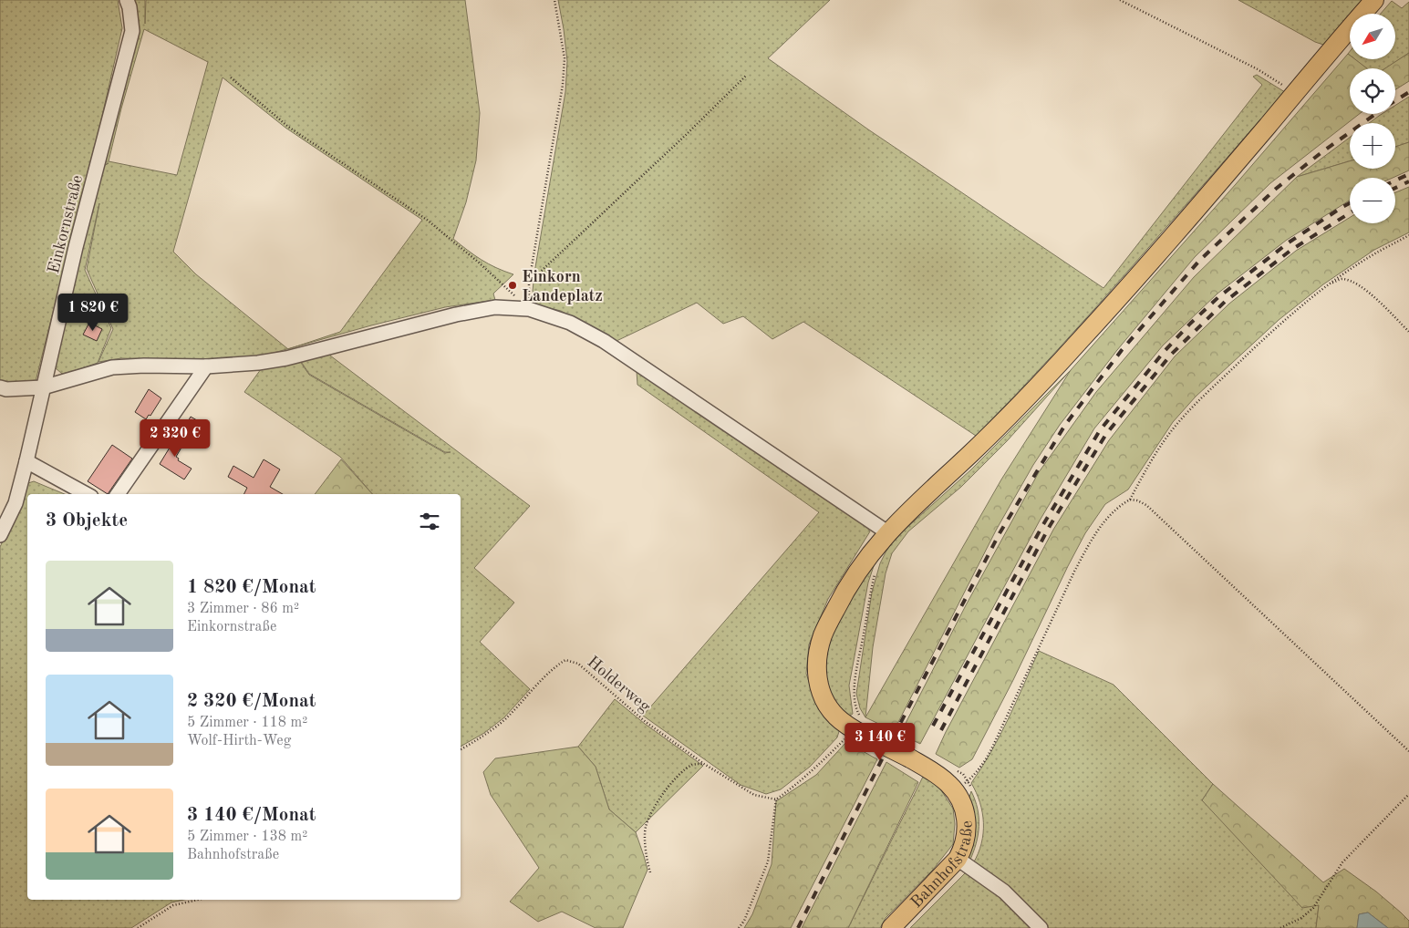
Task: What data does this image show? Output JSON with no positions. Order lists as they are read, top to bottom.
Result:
{
  "streets": {
    "main road": ["Bahnhofstraße"],
    "street": ["Einkornstraße"],
    "path": ["Holderweg"]
  },
  "places": ["Einkorn Landeplatz"],
  "north": "bottom left",
  "page": {
    "map_buttons": ["+", "−"],
    "price": ["1 820 €", "2 320 €", "3 140 €"],
    "heading": "3 Objekte",
    "list": [
      {
        "name": "1 820 €/Monat",
        "note": "3 Zimmer · 86 m² · Einkornstraße"
      },
      {
        "name": "2 320 €/Monat",
        "note": "5 Zimmer · 118 m² · Wolf-Hirth-Weg"
      },
      {
        "name": "3 140 €/Monat",
        "note": "5 Zimmer · 138 m² · Bahnhofstraße"
      }
    ]
  }
}
